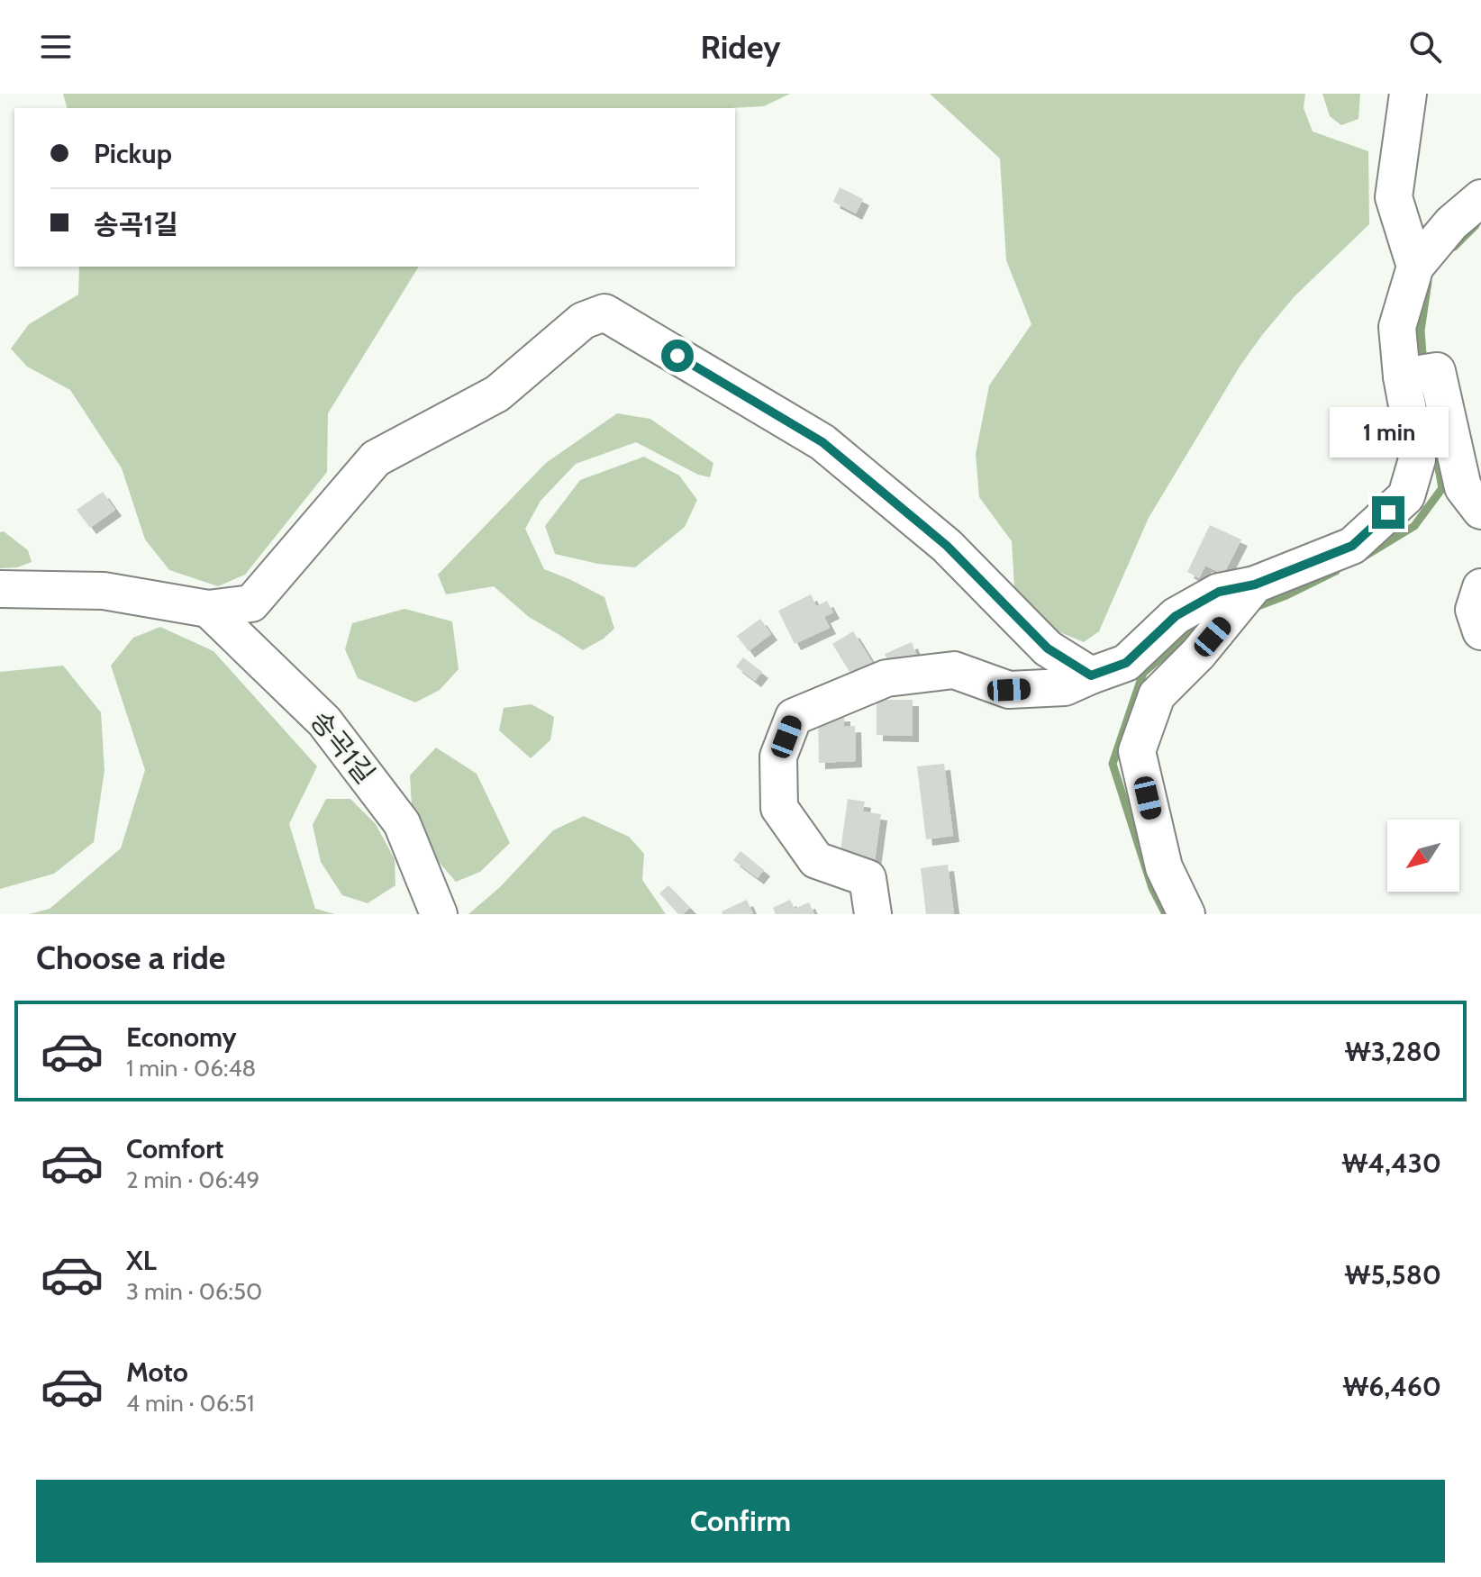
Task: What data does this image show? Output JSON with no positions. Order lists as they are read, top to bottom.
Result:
{
  "streets": {
    "lane": ["송곡1길"]
  },
  "north": "bottom left",
  "page": {
    "header": "Ridey",
    "banner": ["Pickup", "송곡1길"],
    "bubble": "1 min",
    "heading": "Choose a ride",
    "list": [
      {
        "name": "Economy",
        "note": "1 min · 06:48",
        "value": "₩3,280"
      },
      {
        "name": "Comfort",
        "note": "2 min · 06:49",
        "value": "₩4,430"
      },
      {
        "name": "XL",
        "note": "3 min · 06:50",
        "value": "₩5,580"
      },
      {
        "name": "Moto",
        "note": "4 min · 06:51",
        "value": "₩6,460"
      }
    ],
    "buttons": "Confirm"
  }
}
